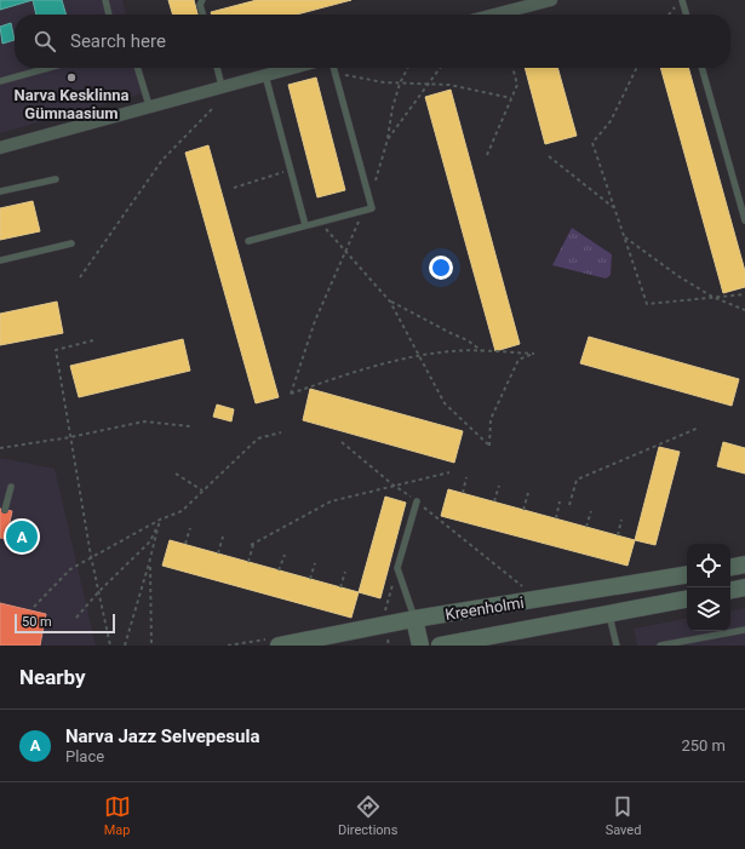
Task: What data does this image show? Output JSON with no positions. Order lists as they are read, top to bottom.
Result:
{
  "streets": {
    "main road": ["Kreenholmi"]
  },
  "places": ["Narva Kesklinna Gümnaasium"],
  "scale_bar": "50 m",
  "page": {
    "search": "Search here",
    "pins": "A",
    "scale": "50 m",
    "heading": "Nearby",
    "list": [
      {
        "mark": "A",
        "name": "Narva Jazz Selvepesula",
        "note": "Place",
        "value": "250 m"
      }
    ],
    "nav": ["Map", "Directions", "Saved"]
  }
}
